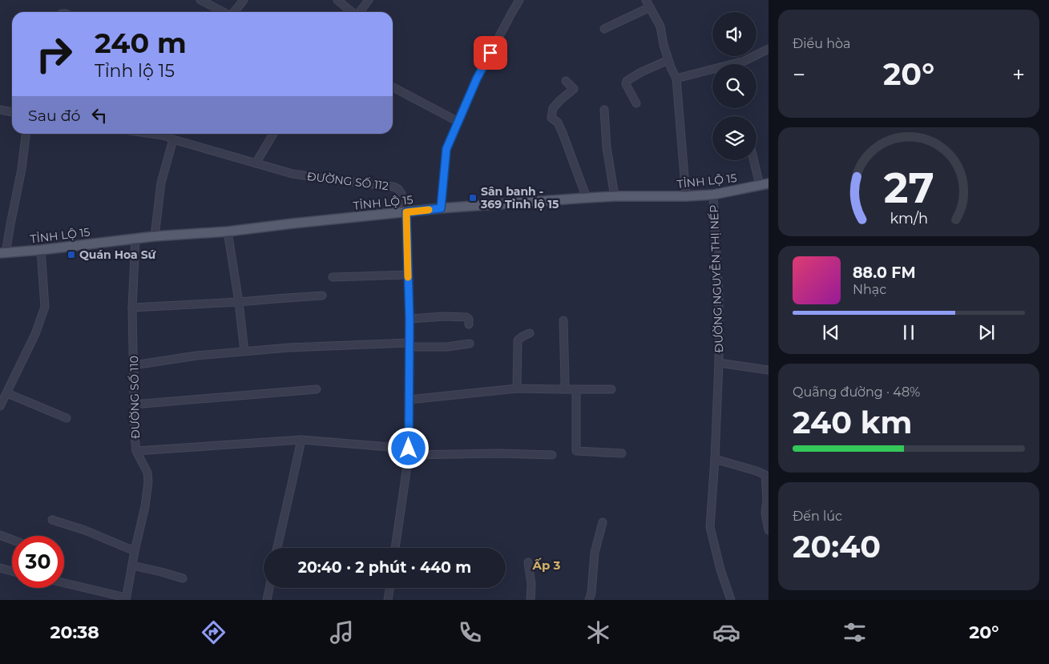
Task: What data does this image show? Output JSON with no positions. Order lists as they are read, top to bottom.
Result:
{
  "streets": {
    "main road": ["TỈNH LỘ 15"],
    "street": ["ĐƯỜNG SỐ 112", "ĐƯỜNG NGUYỄN THỊ NẾP", "ĐƯỜNG SỐ 110"]
  },
  "crossings": [
    ["ĐƯỜNG SỐ 112", "TỈNH LỘ 15"],
    ["TỈNH LỘ 15", "ĐƯỜNG NGUYỄN THỊ NẾP"],
    ["TỈNH LỘ 15", "ĐƯỜNG SỐ 110"]
  ],
  "districts": ["Ấp 3"],
  "places": {
    "transit": ["Sân banh - 369 Tỉnh lộ 15", "Quán Hoa Sứ"]
  },
  "page": {
    "tile": [
      "Điều hòa",
      ["Quãng đường · 48%", "240 km"],
      ["Đến lúc", "20:40"]
    ],
    "turn": ["240 m", "Tỉnh lộ 15"],
    "heat": ["−", "20°", "+"],
    "then": "Sau đó",
    "song": ["88.0 FM", "Nhạc"],
    "limit": "30",
    "trip": "20:40 · 2 phút · 440 m",
    "tabs": ["20:38", "20°"],
    "gauge": ["27", "km/h"]
  }
}
